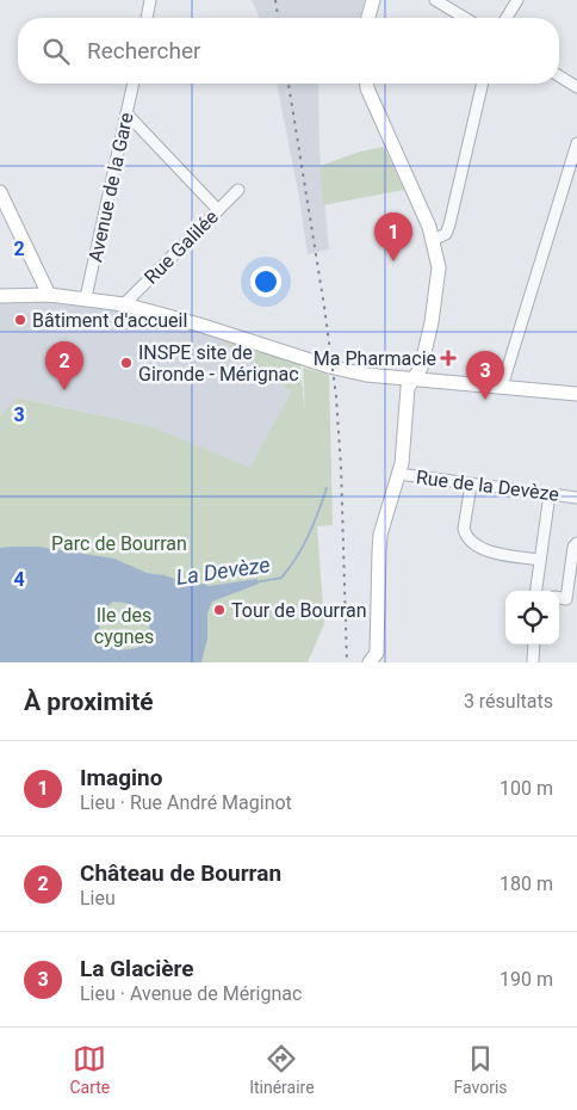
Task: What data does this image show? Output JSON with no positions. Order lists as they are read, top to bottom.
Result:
{
  "streets": {
    "street": ["Avenue de la Gare", "Rue Galilée", "Rue de la Devèze"]
  },
  "water": ["La Devèze"],
  "parks": ["Parc de Bourran", "Ile des cygnes"],
  "places": {
    "other": ["Bâtiment d'accueil", "INSPE site de Gironde - Mérignac", "Tour de Bourran"],
    "health": ["Ma Pharmacie"]
  },
  "page": {
    "search": "Rechercher",
    "pins": ["1", "2", "3"],
    "heading": ["À proximité", "3 résultats"],
    "list": [
      {
        "mark": "1",
        "name": "Imagino",
        "note": "Lieu · Rue André Maginot",
        "value": "100 m"
      },
      {
        "mark": "2",
        "name": "Château de Bourran",
        "note": "Lieu",
        "value": "180 m"
      },
      {
        "mark": "3",
        "name": "La Glacière",
        "note": "Lieu · Avenue de Mérignac",
        "value": "190 m"
      }
    ],
    "nav": ["Carte", "Itinéraire", "Favoris"]
  },
  "grid": {
    "rows": ["2", "3", "4"]
  }
}
